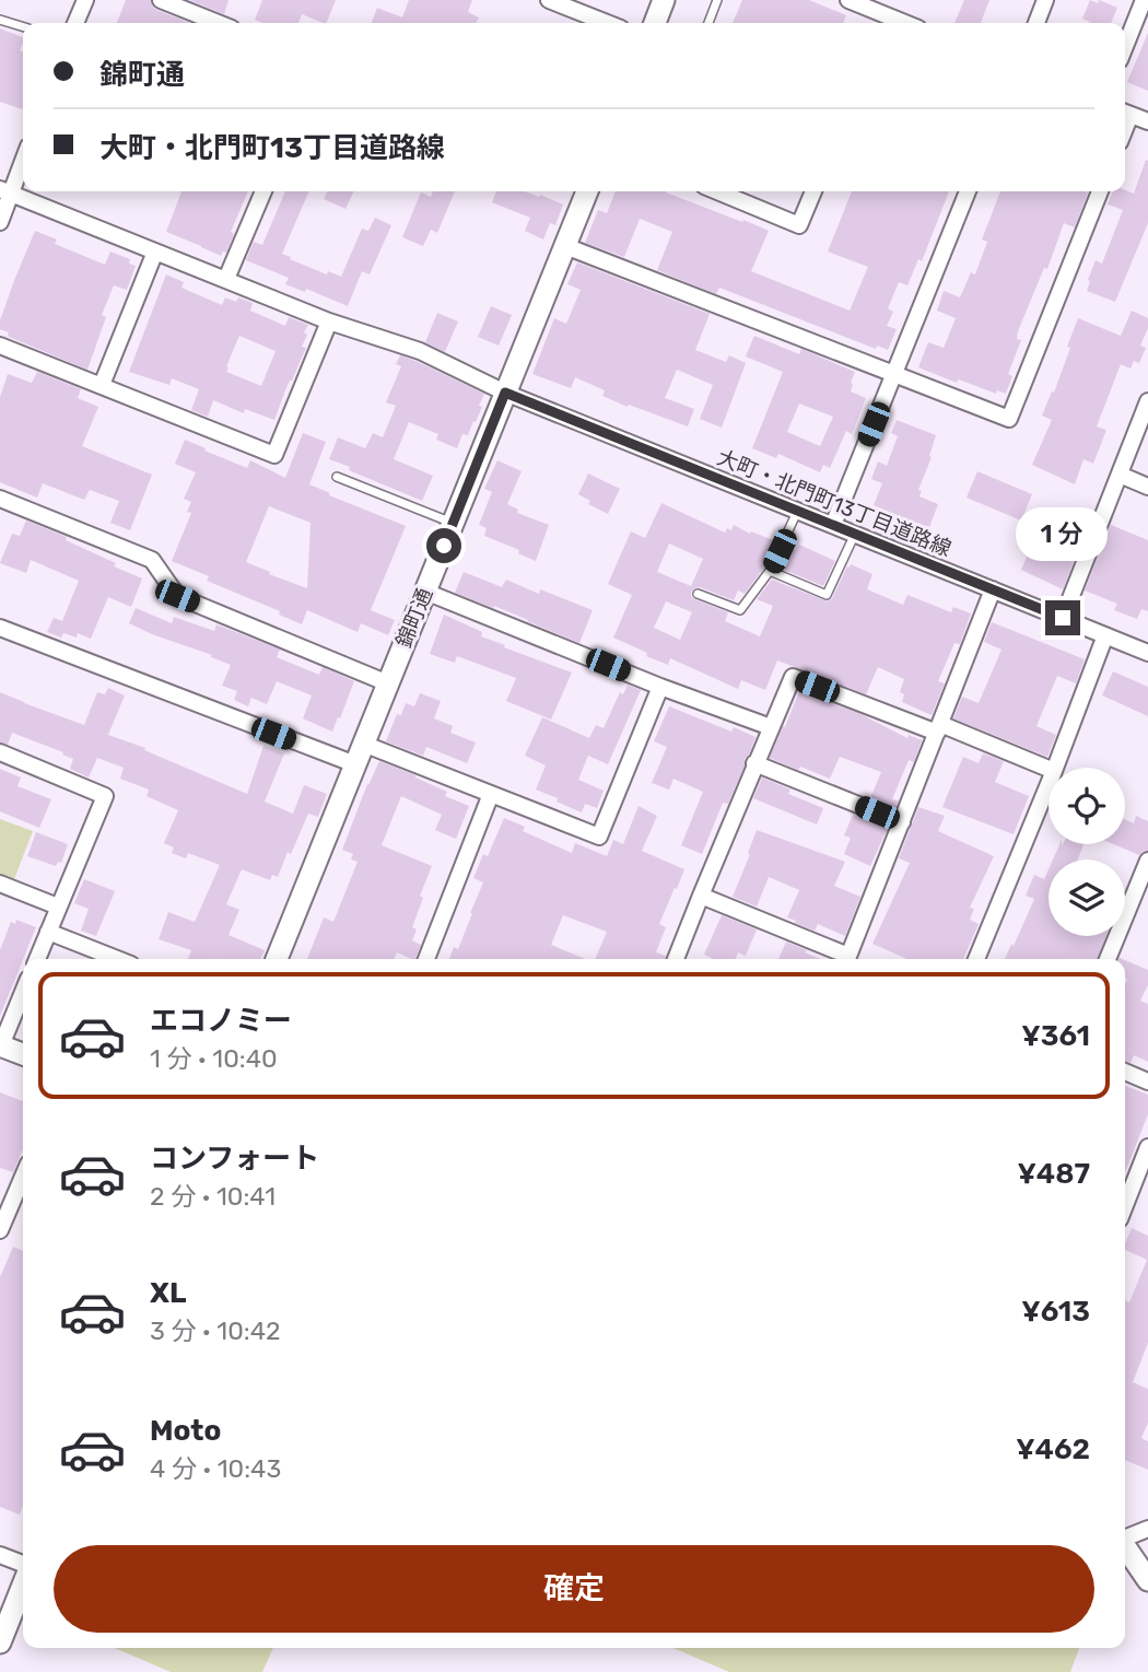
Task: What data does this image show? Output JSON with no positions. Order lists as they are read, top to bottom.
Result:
{
  "streets": {
    "street": ["大町・北門町13丁目道路線", "錦町通"]
  },
  "crossings": [
    ["大町・北門町13丁目道路線", "錦町通"]
  ],
  "page": {
    "banner": ["錦町通", "大町・北門町13丁目道路線"],
    "bubble": "1 分",
    "list": [
      {
        "name": "エコノミー",
        "note": "1 分 · 10:40",
        "value": "¥361"
      },
      {
        "name": "コンフォート",
        "note": "2 分 · 10:41",
        "value": "¥487"
      },
      {
        "name": "XL",
        "note": "3 分 · 10:42",
        "value": "¥613"
      },
      {
        "name": "Moto",
        "note": "4 分 · 10:43",
        "value": "¥462"
      }
    ],
    "buttons": "確定"
  }
}
